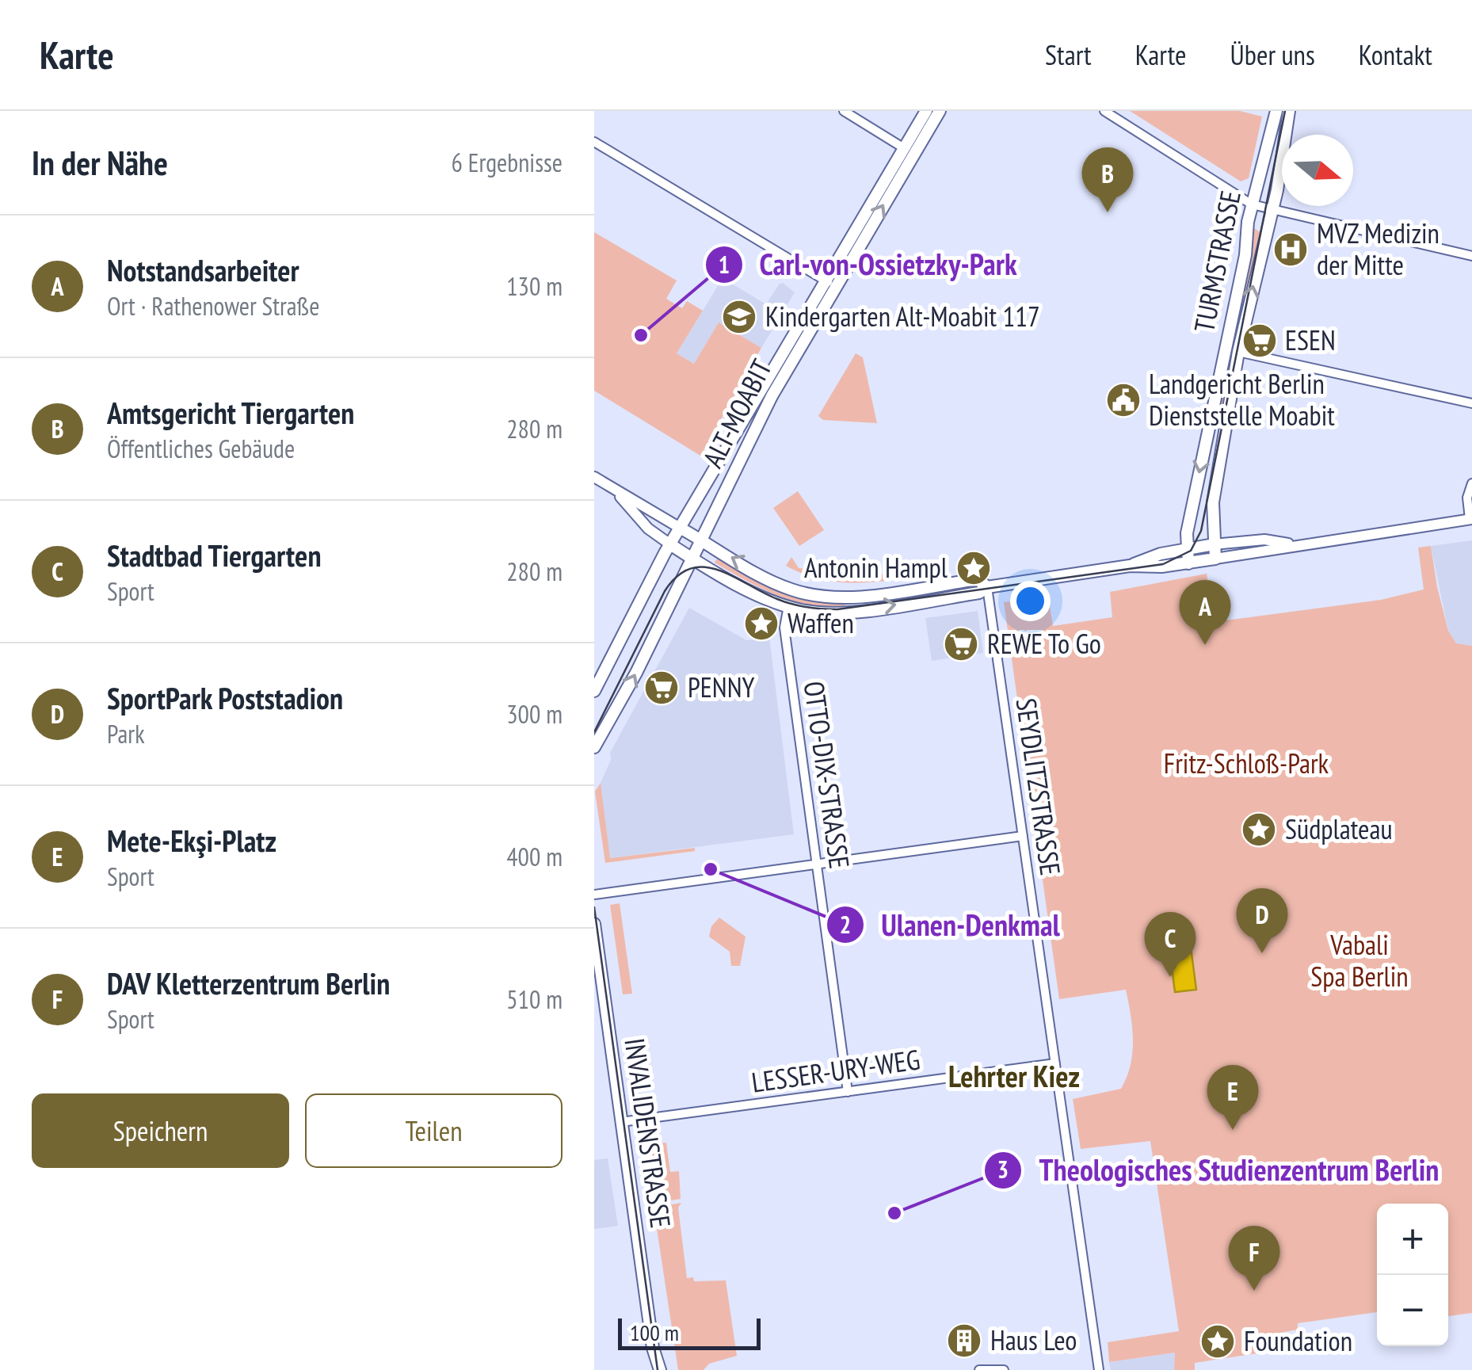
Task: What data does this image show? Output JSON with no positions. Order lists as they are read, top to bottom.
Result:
{
  "streets": {
    "main road": ["TURMSTRASSE", "ALT-MOABIT", "INVALIDENSTRASSE"],
    "street": ["OTTO-DIX-STRASSE", "SEYDLITZSTRASSE", "LESSER-URY-WEG"]
  },
  "crossings": [
    ["OTTO-DIX-STRASSE", "LESSER-URY-WEG"],
    ["SEYDLITZSTRASSE", "LESSER-URY-WEG"],
    ["LESSER-URY-WEG", "INVALIDENSTRASSE"]
  ],
  "districts": ["Lehrter Kiez"],
  "parks": ["Fritz-Schloß-Park", "Vabali Spa Berlin"],
  "places": {
    "hospital": ["MVZ Medizin der Mitte"],
    "school or university": ["Kindergarten Alt-Moabit 117"],
    "other": ["Carl-von-Ossietzky-Park", "Ulanen-Denkmal", "Theologisches Studienzentrum Berlin"],
    "supermarket": ["ESEN", "REWE To Go", "PENNY"],
    "public building": ["Landgericht Berlin Dienststelle Moabit"],
    "place": [
      "Antonin Hampl",
      "Waffen",
      "Südplateau",
      "Foundation"
    ],
    "building": ["Haus Leo"]
  },
  "scale_bar": "100 m",
  "north": "right",
  "page": {
    "header": "Karte",
    "nav": [
      "Start",
      "Karte",
      "Über uns",
      "Kontakt"
    ],
    "heading": ["In der Nähe", "6 Ergebnisse"],
    "pins": [
      "B",
      "A",
      "D",
      "C",
      "E",
      "F"
    ],
    "list": [
      {
        "mark": "A",
        "name": "Notstandsarbeiter",
        "note": "Ort · Rathenower Straße",
        "value": "130 m"
      },
      {
        "mark": "B",
        "name": "Amtsgericht Tiergarten",
        "note": "Öffentliches Gebäude",
        "value": "280 m"
      },
      {
        "mark": "C",
        "name": "Stadtbad Tiergarten",
        "note": "Sport",
        "value": "280 m"
      },
      {
        "mark": "D",
        "name": "SportPark Poststadion",
        "note": "Park",
        "value": "300 m"
      },
      {
        "mark": "E",
        "name": "Mete-Ekşi-Platz",
        "note": "Sport",
        "value": "400 m"
      },
      {
        "mark": "F",
        "name": "DAV Kletterzentrum Berlin",
        "note": "Sport",
        "value": "510 m"
      }
    ],
    "buttons": ["Speichern", "Teilen"],
    "map_buttons": ["+", "−"],
    "scale": "100 m"
  }
}
